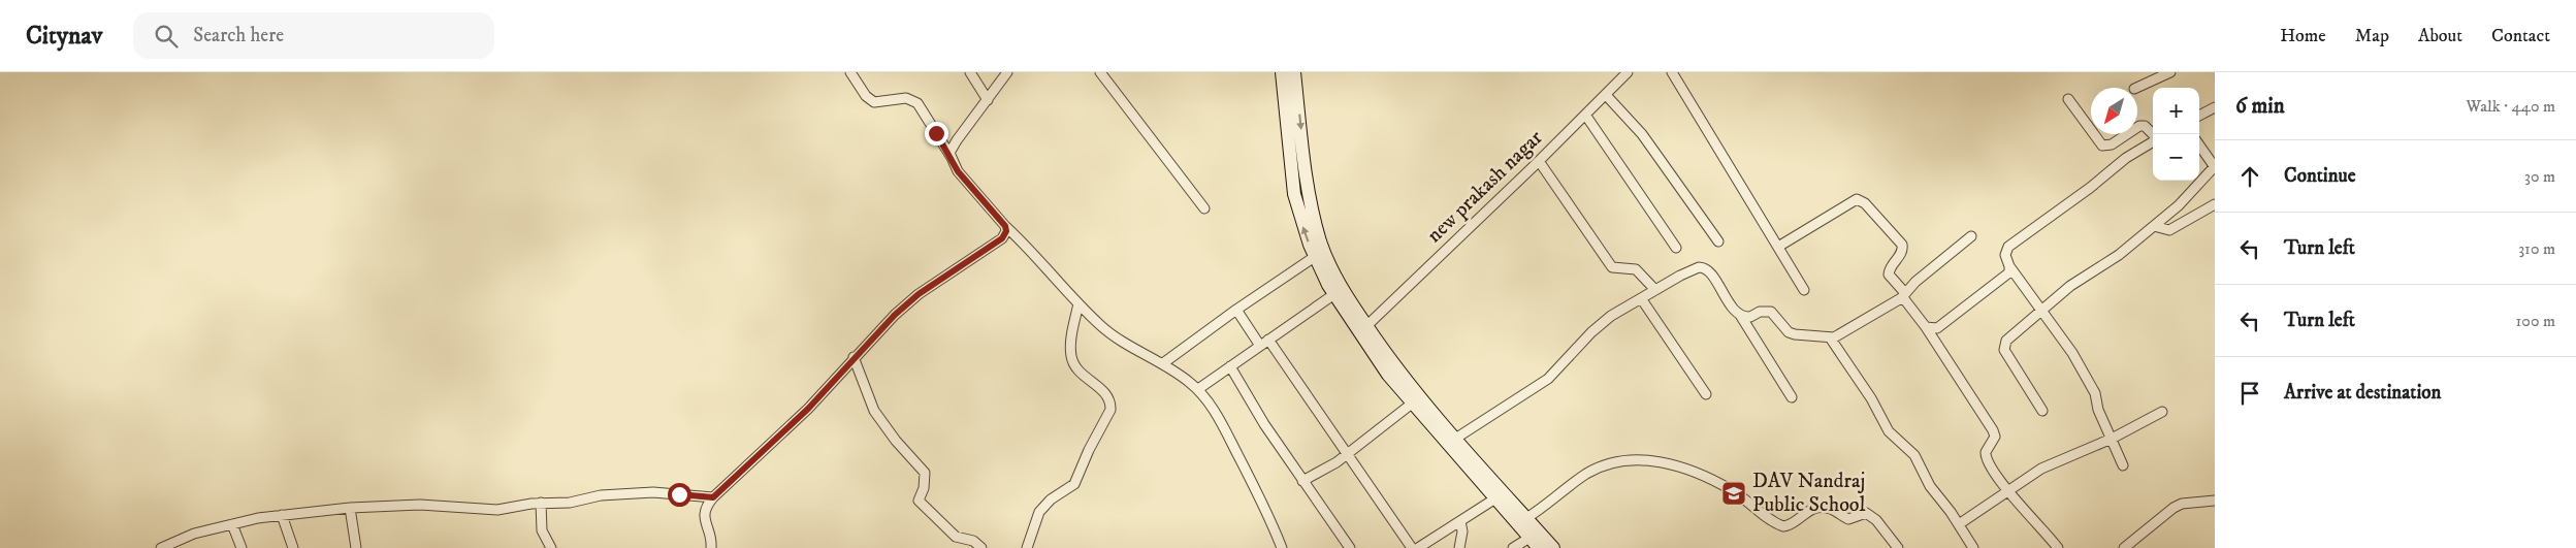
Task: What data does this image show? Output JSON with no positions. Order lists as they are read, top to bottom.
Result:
{
  "streets": {
    "street": ["new prakash nagar"]
  },
  "places": {
    "school or university": ["DAV Nandraj Public School"]
  },
  "north": "bottom left",
  "page": {
    "header": "Citynav",
    "search": "Search here",
    "nav": [
      "Home",
      "Map",
      "About",
      "Contact"
    ],
    "heading": ["6 min", "Walk · 440 m"],
    "map_buttons": ["+", "−"],
    "list": [
      ["Continue", "30 m"],
      ["Turn left", "310 m"],
      ["Turn left", "100 m"],
      "Arrive at destination"
    ]
  }
}
